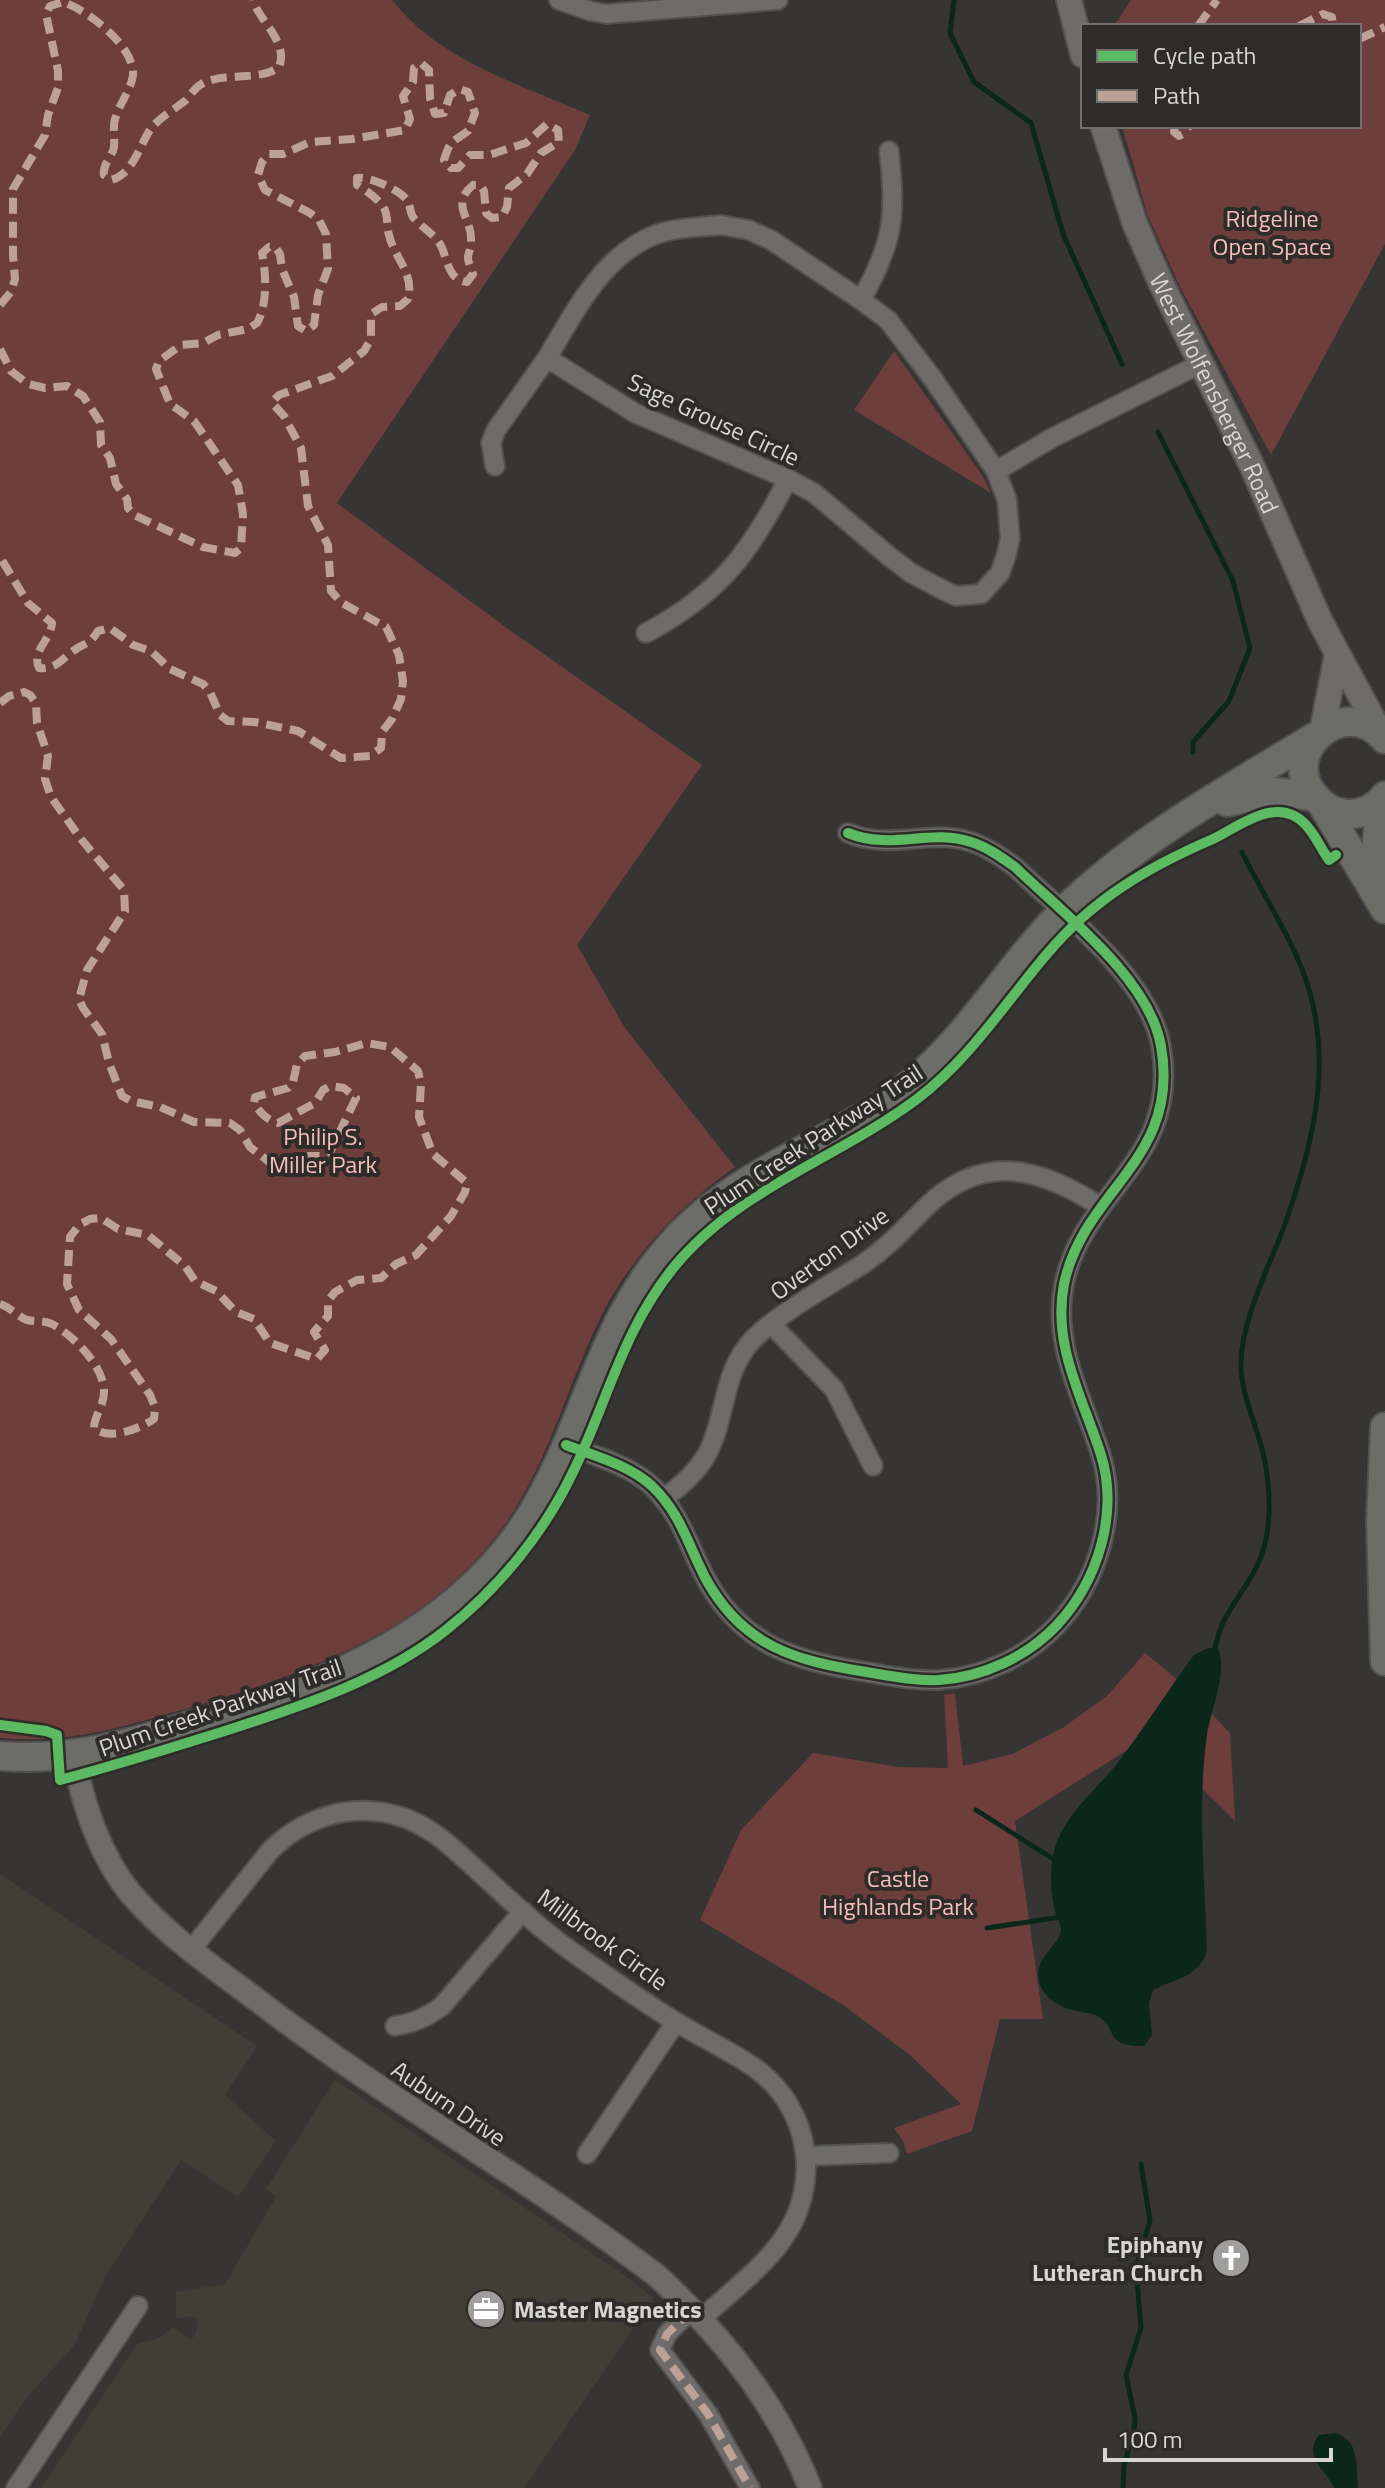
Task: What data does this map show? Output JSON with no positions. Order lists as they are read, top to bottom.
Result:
{
  "streets": {
    "main road": ["West Wolfensberger Road"],
    "street": [
      "Sage Grouse Circle",
      "Overton Drive",
      "Millbrook Circle",
      "Auburn Drive"
    ],
    "cycle path": ["Plum Creek Parkway Trail"]
  },
  "crossings": [
    ["Millbrook Circle", "Auburn Drive"]
  ],
  "parks": ["Ridgeline Open Space", "Philip S. Miller Park", "Castle Highlands Park"],
  "places": {
    "church": ["Epiphany Lutheran Church"],
    "office": ["Master Magnetics"]
  },
  "legend": ["Cycle path", "Path"],
  "scale_bar": "100 m"
}
